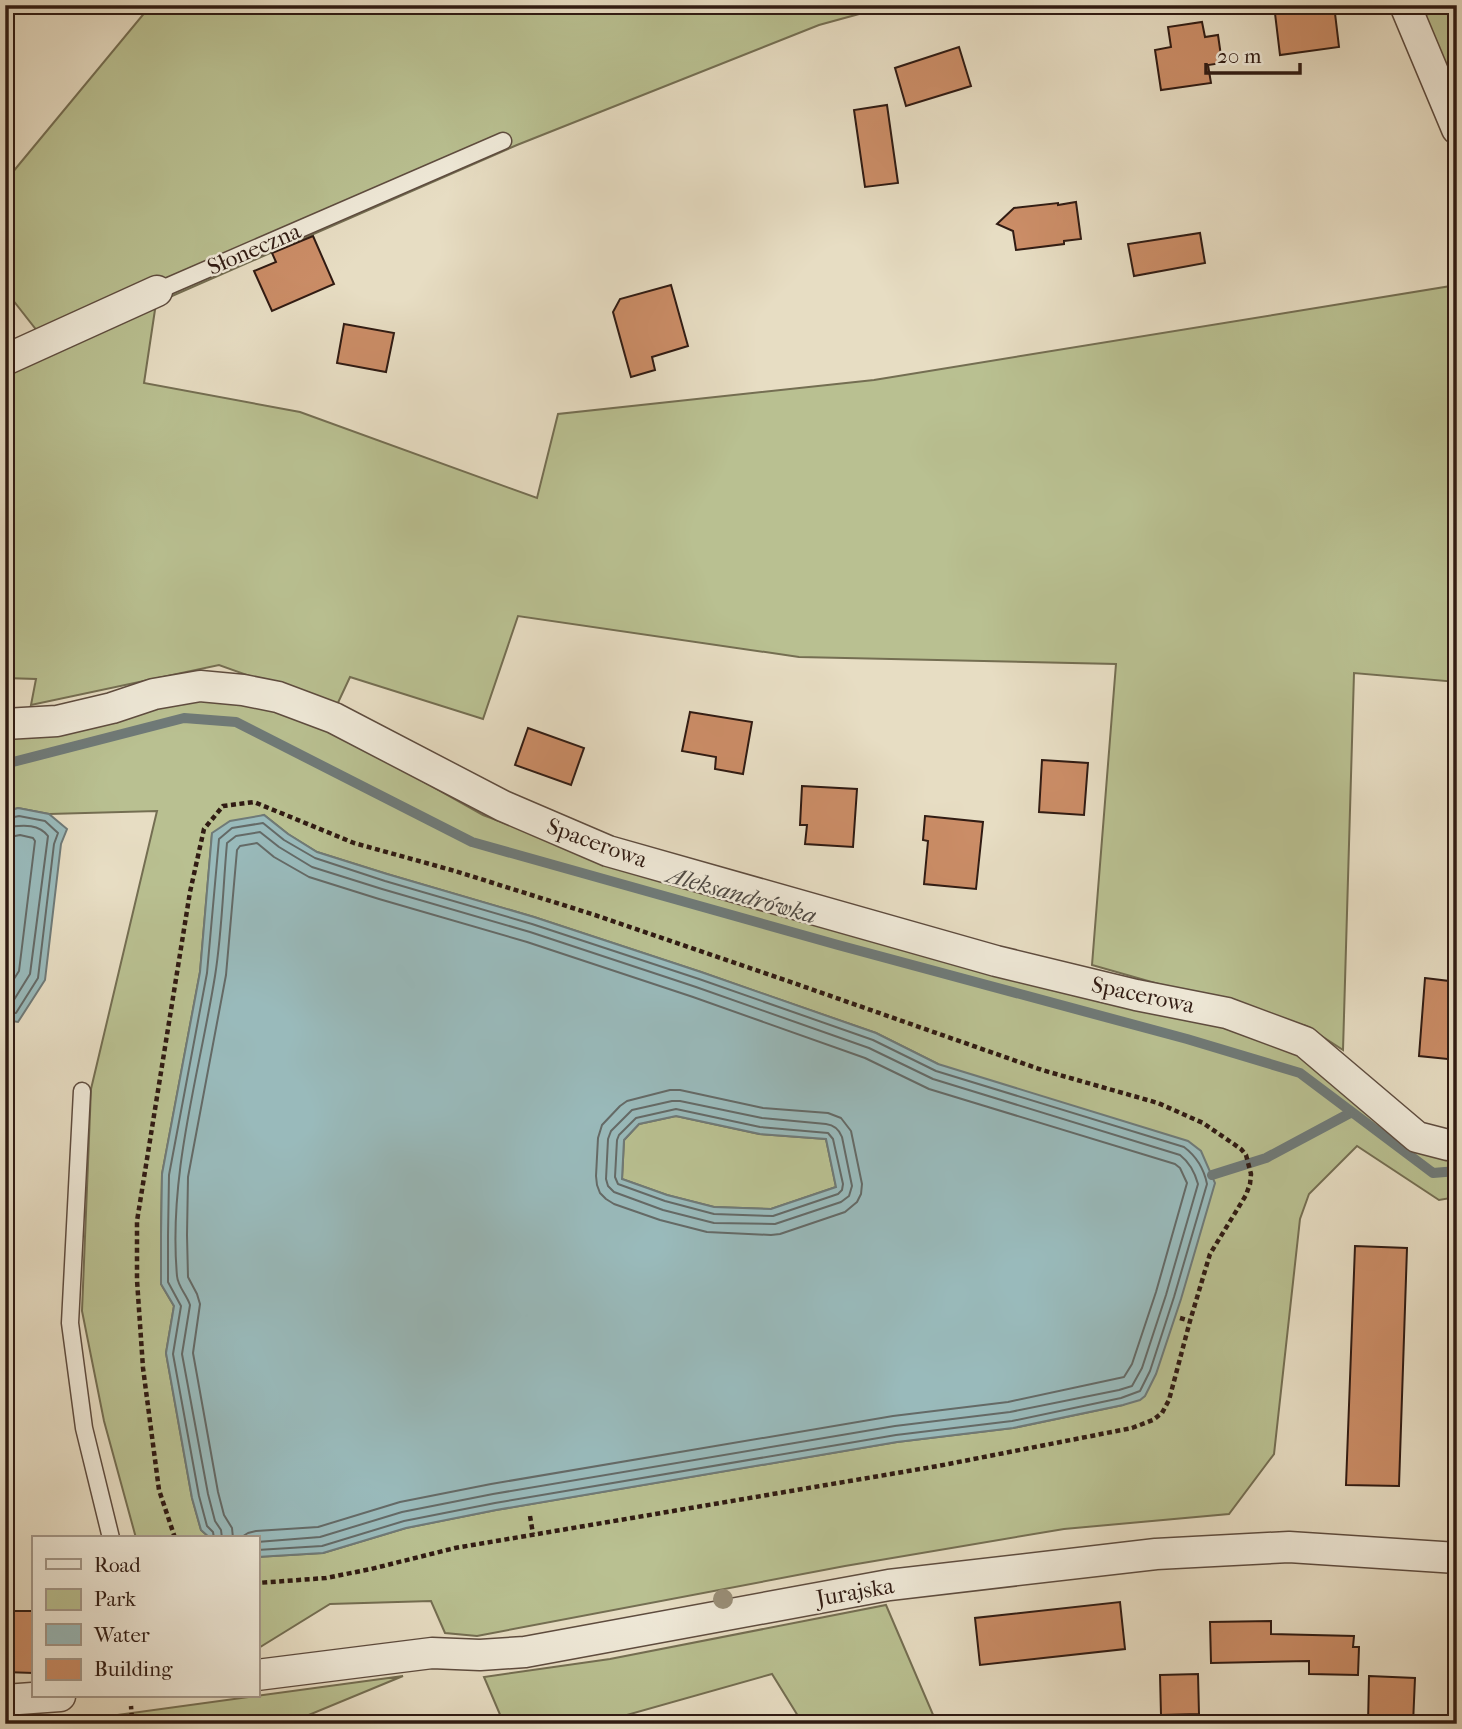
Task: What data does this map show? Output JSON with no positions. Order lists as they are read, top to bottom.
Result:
{
  "streets": {
    "street": ["Słoneczna", "Spacerowa", "Jurajska"]
  },
  "water": ["Aleksandrówka"],
  "legend": [
    "Road",
    "Park",
    "Water",
    "Building"
  ],
  "scale_bar": "20 m"
}
